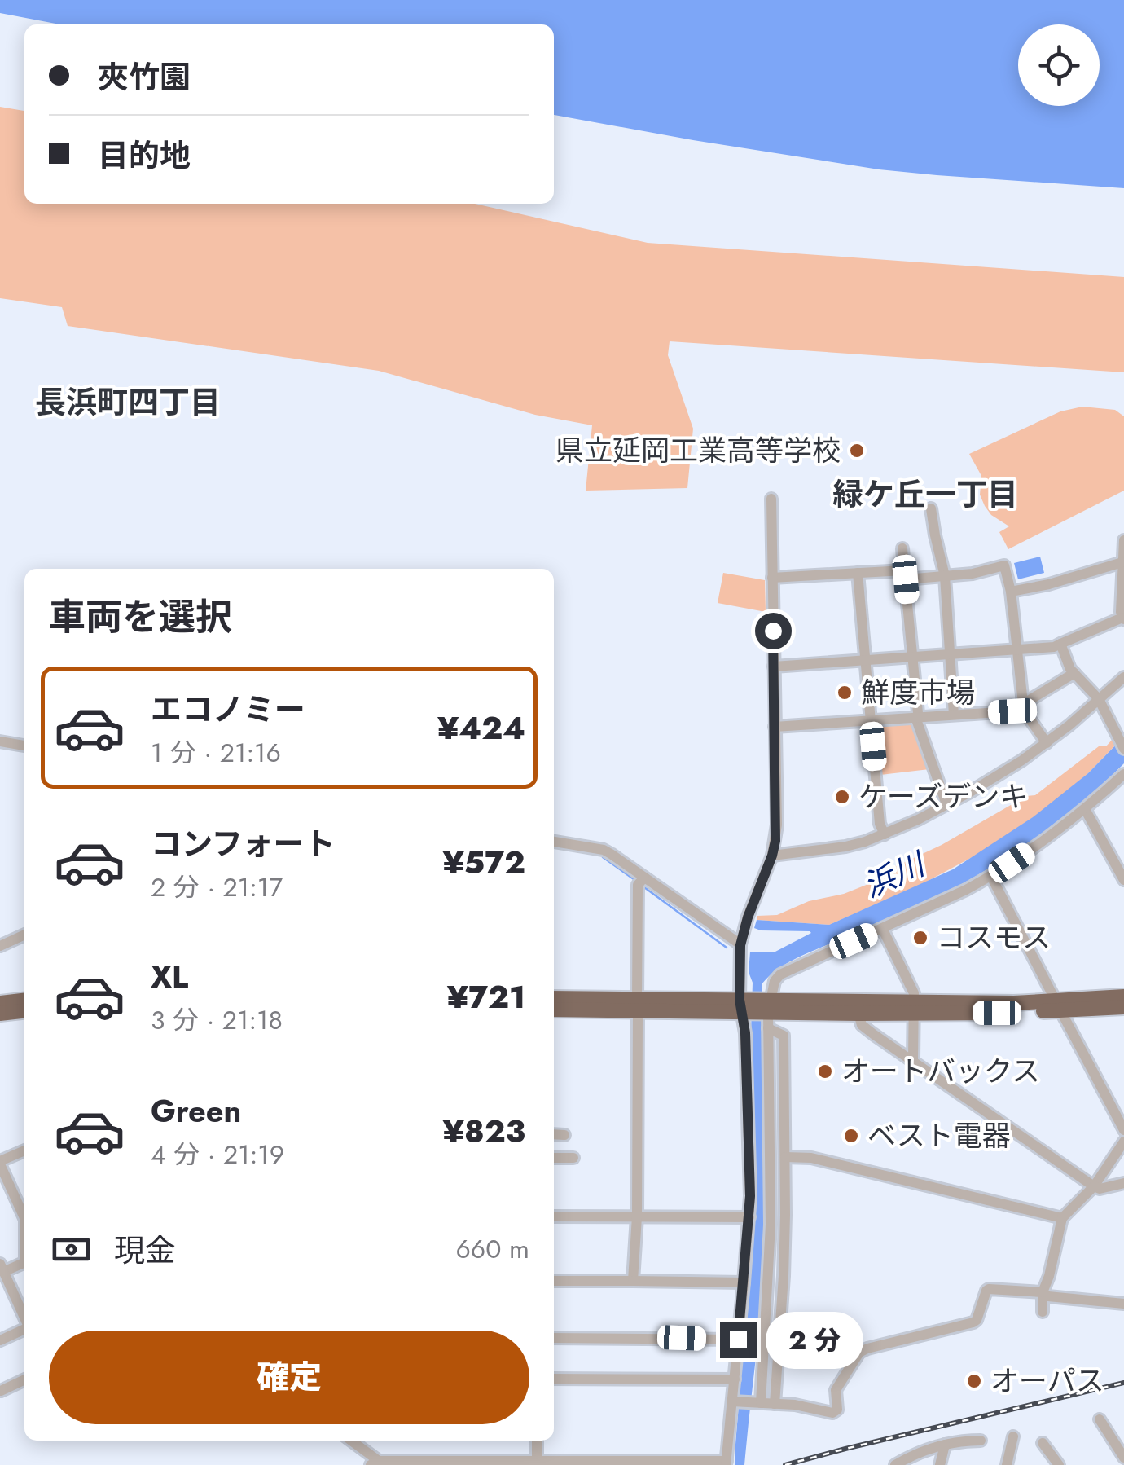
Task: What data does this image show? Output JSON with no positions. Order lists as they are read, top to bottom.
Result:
{
  "districts": ["長浜町四丁目", "緑ケ丘一丁目"],
  "water": ["浜川"],
  "places": [
    "県立延岡工業高等学校",
    "鮮度市場",
    "ケーズデンキ",
    "コスモス",
    "オートバックス",
    "ベスト電器",
    "オーパス"
  ],
  "page": {
    "banner": ["夾竹園", "目的地"],
    "heading": "車両を選択",
    "list": [
      {
        "name": "エコノミー",
        "note": "1 分 · 21:16",
        "value": "¥424"
      },
      {
        "name": "コンフォート",
        "note": "2 分 · 21:17",
        "value": "¥572"
      },
      {
        "name": "XL",
        "note": "3 分 · 21:18",
        "value": "¥721"
      },
      {
        "name": "Green",
        "note": "4 分 · 21:19",
        "value": "¥823"
      }
    ],
    "pay": ["現金", "660 m"],
    "bubble": "2 分",
    "buttons": "確定"
  }
}
